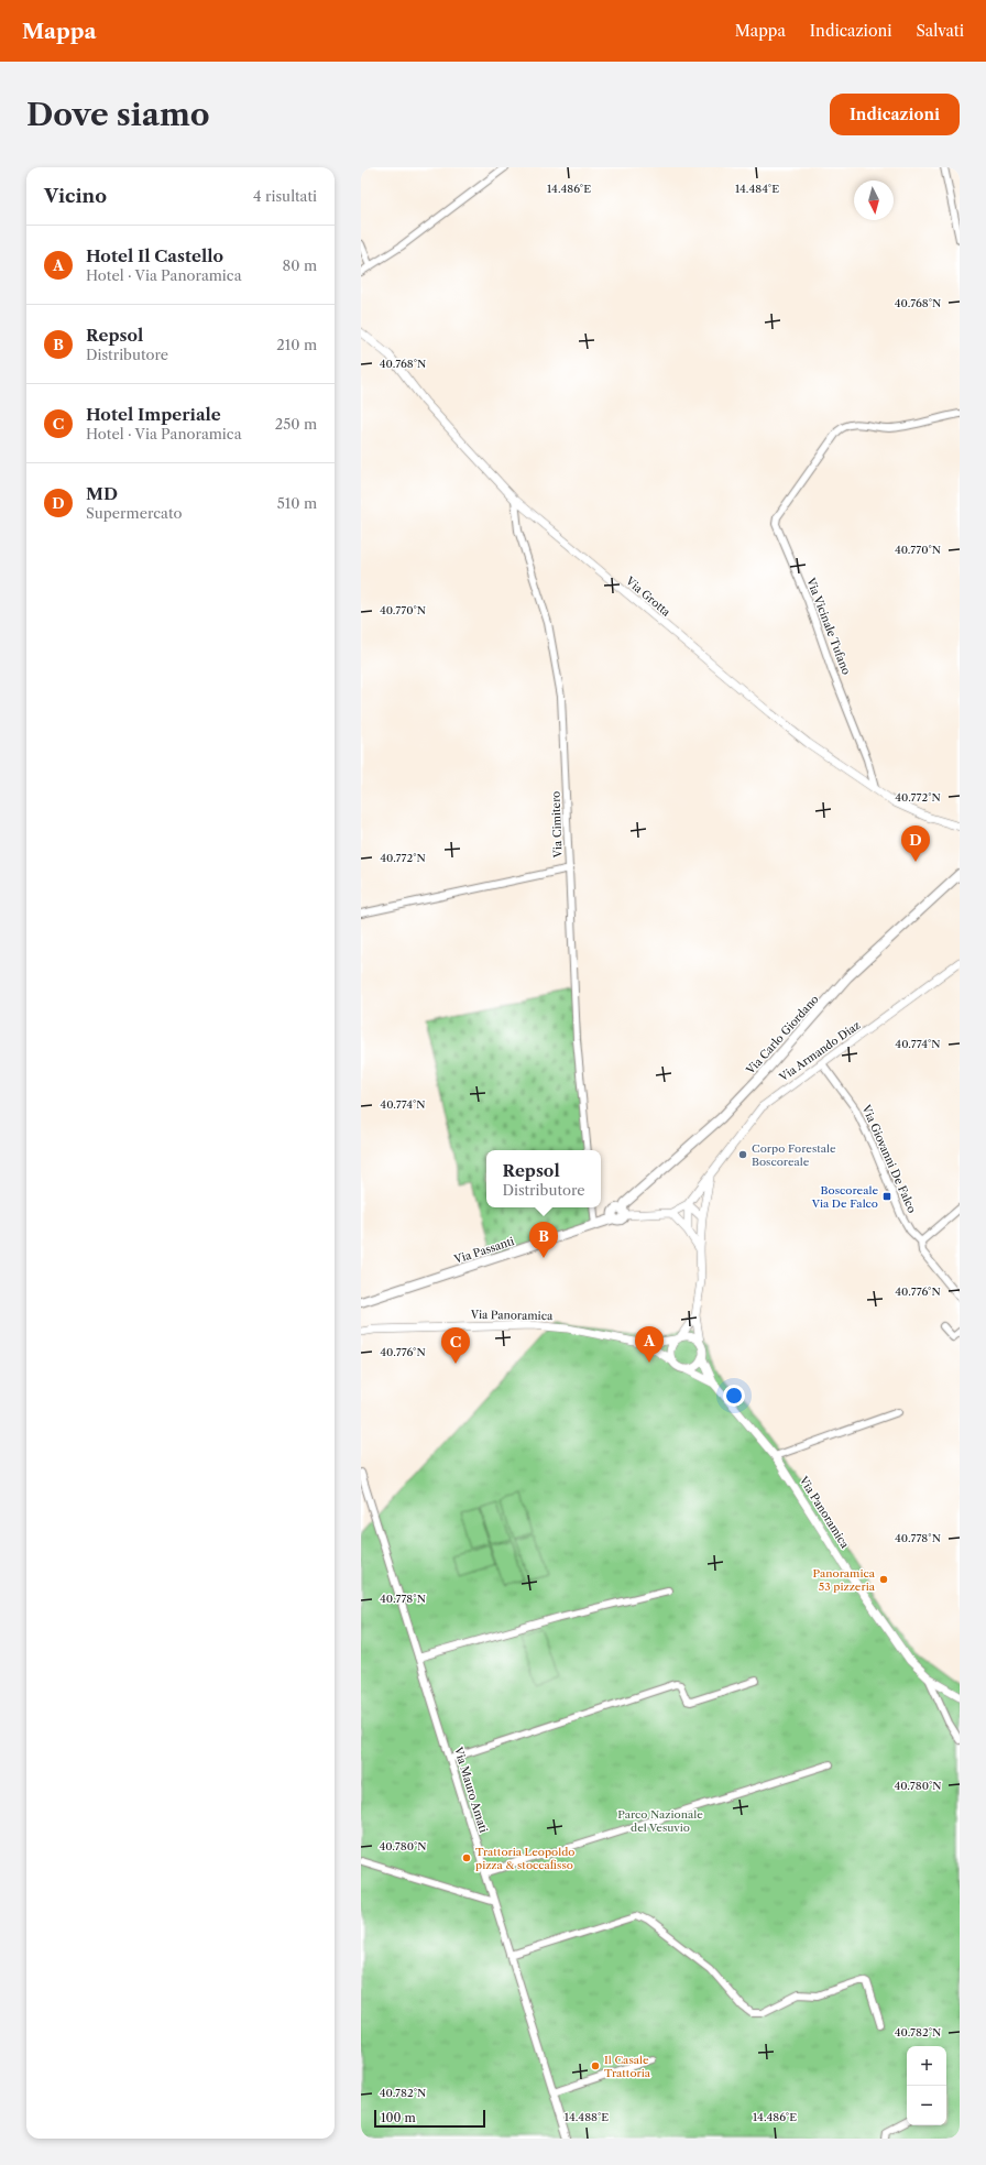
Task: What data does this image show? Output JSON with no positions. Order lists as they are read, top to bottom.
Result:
{
  "streets": {
    "main road": ["Via Carlo Giordano", "Via Passanti"],
    "street": [
      "Via Grotta",
      "Via Vicinale Tufano",
      "Via Cimitero",
      "Via Armando Diaz",
      "Via Giovanni De Falco",
      "Via Panoramica",
      "Via Mauro Amati"
    ]
  },
  "crossings": [
    ["Via Grotta", "Via Vicinale Tufano"],
    ["Via Grotta", "Via Cimitero"],
    ["Via Carlo Giordano", "Via Passanti"],
    ["Via Armando Diaz", "Via Giovanni De Falco"],
    ["Via Armando Diaz", "Via Panoramica"]
  ],
  "parks": ["Parco Nazionale del Vesuvio"],
  "places": {
    "other": [
      "Corpo Forestale Boscoreale",
      "Panoramica 53 pizzeria",
      "Trattoria Leopoldo pizza & stoccafisso",
      "Il Casale Trattoria"
    ],
    "transit": ["Boscoreale Via De Falco"]
  },
  "scale_bar": "100 m",
  "north": "bottom",
  "page": {
    "header": "Mappa",
    "nav": ["Mappa", "Indicazioni", "Salvati"],
    "buttons": "Indicazioni",
    "title": "Dove siamo",
    "heading": ["Vicino", "4 risultati"],
    "list": [
      {
        "mark": "A",
        "name": "Hotel Il Castello",
        "note": "Hotel · Via Panoramica",
        "value": "80 m"
      },
      {
        "mark": "B",
        "name": "Repsol",
        "note": "Distributore",
        "value": "210 m"
      },
      {
        "mark": "C",
        "name": "Hotel Imperiale",
        "note": "Hotel · Via Panoramica",
        "value": "250 m"
      },
      {
        "mark": "D",
        "name": "MD",
        "note": "Supermercato",
        "value": "510 m"
      }
    ],
    "pins": [
      "D",
      "B",
      "A",
      "C"
    ],
    "popup": ["Repsol", "Distributore"],
    "map_buttons": ["+", "−"],
    "scale": "100 m"
  },
  "coordinates": [
    "14.486°E",
    "14.484°E",
    "40.768°N",
    "40.770°N",
    "40.772°N",
    "40.774°N",
    "40.776°N",
    "40.778°N",
    "40.780°N",
    "40.782°N",
    "14.488°E"
  ]
}
